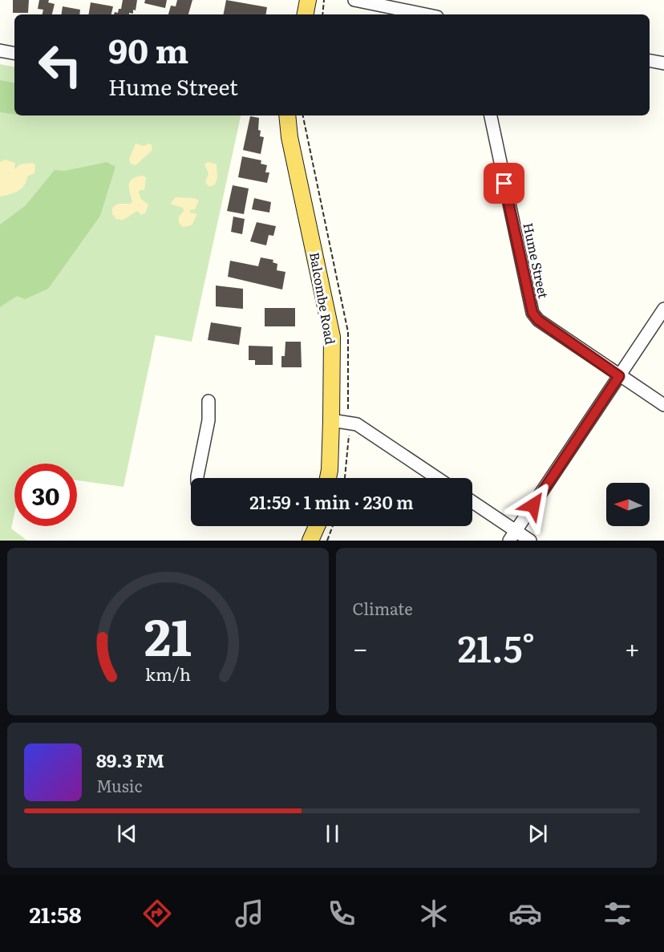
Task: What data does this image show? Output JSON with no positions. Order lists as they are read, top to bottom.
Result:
{
  "streets": {
    "main road": ["Balcombe Road"],
    "street": ["Hume Street"]
  },
  "north": "left",
  "page": {
    "turn": ["90 m", "Hume Street"],
    "limit": "30",
    "trip": "21:59 · 1 min · 230 m",
    "tile": "Climate",
    "heat": ["−", "21.5°", "+"],
    "song": ["89.3 FM", "Music"],
    "tabs": "21:58",
    "gauge": ["21", "km/h"]
  }
}
